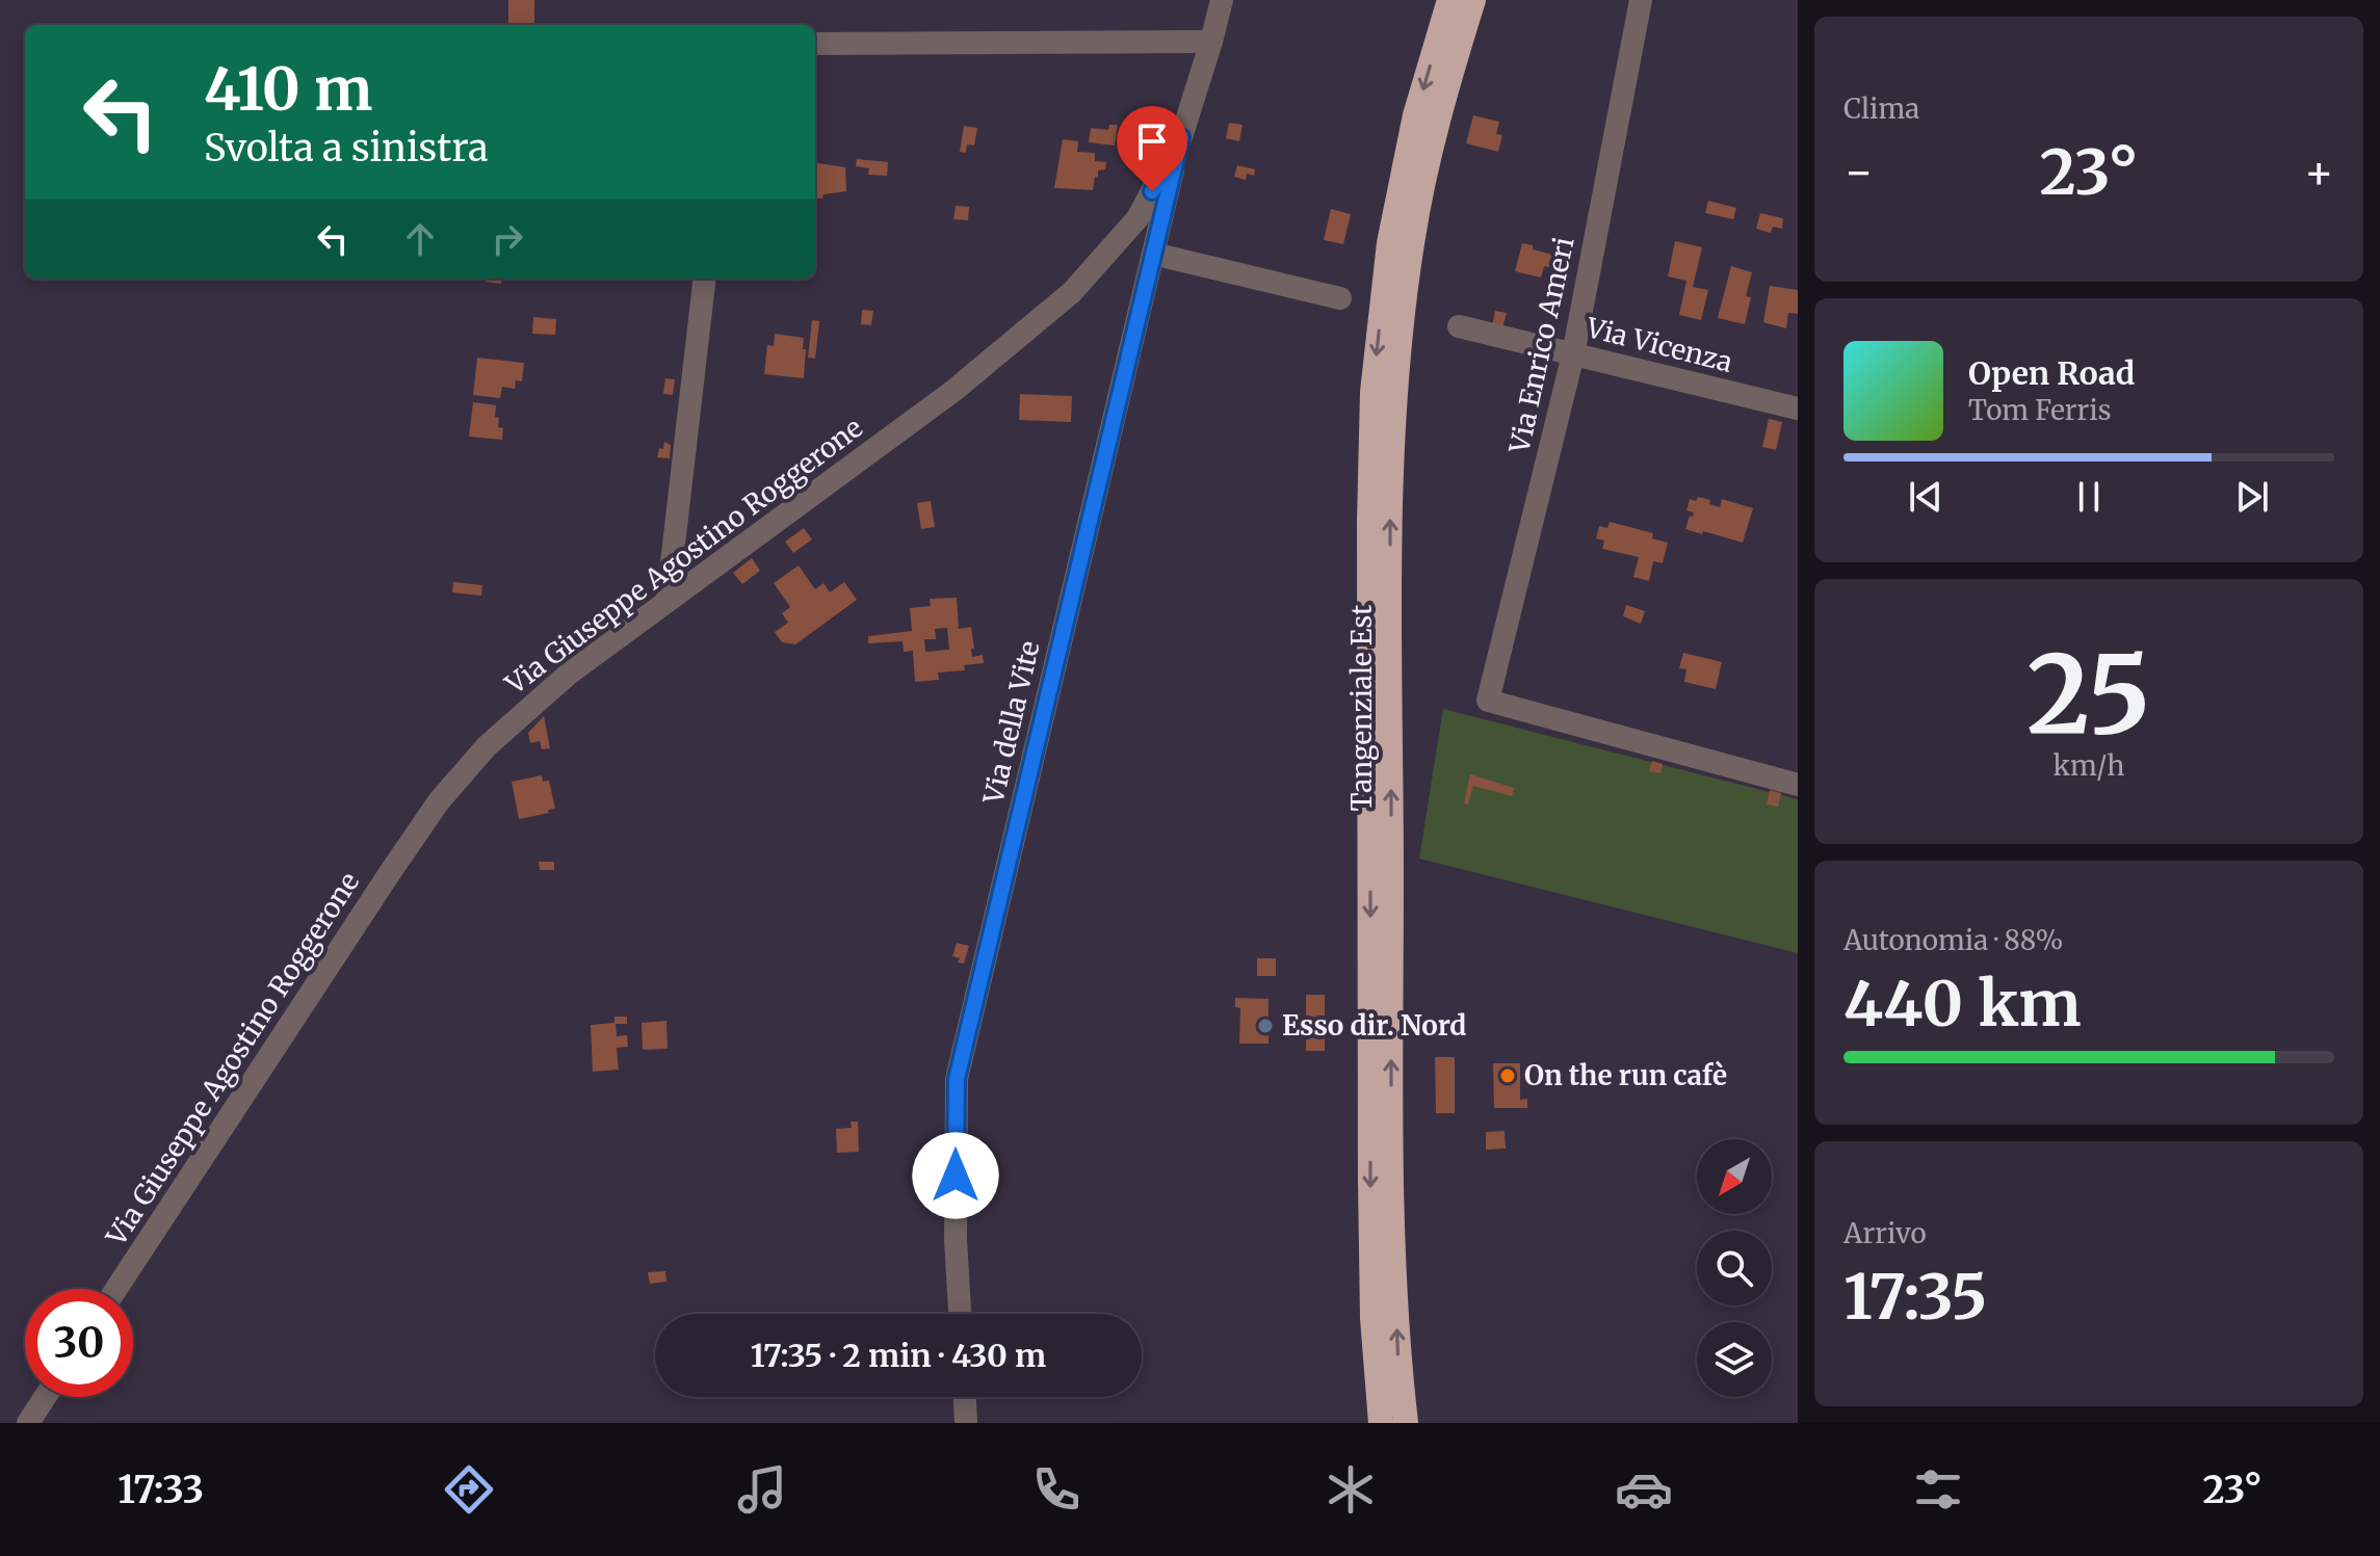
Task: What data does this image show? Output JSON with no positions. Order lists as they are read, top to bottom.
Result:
{
  "streets": {
    "highway": ["Tangenziale Est"],
    "street": [
      "Via Enrico Ameri",
      "Via Vicenza",
      "Via Giuseppe Agostino Roggerone",
      "Via della Vite"
    ]
  },
  "crossings": [
    ["Via Enrico Ameri", "Via Vicenza"],
    ["Via Giuseppe Agostino Roggerone", "Via della Vite"]
  ],
  "places": ["Esso dir. Nord", "On the run cafè"],
  "north": "bottom left",
  "page": {
    "tile": [
      "Clima",
      ["25", "km/h"],
      ["Autonomia · 88%", "440 km"],
      ["Arrivo", "17:35"]
    ],
    "turn": ["410 m", "Svolta a sinistra"],
    "heat": ["−", "23°", "+"],
    "song": ["Open Road", "Tom Ferris"],
    "limit": "30",
    "trip": "17:35 · 2 min · 430 m",
    "tabs": ["17:33", "23°"]
  }
}
